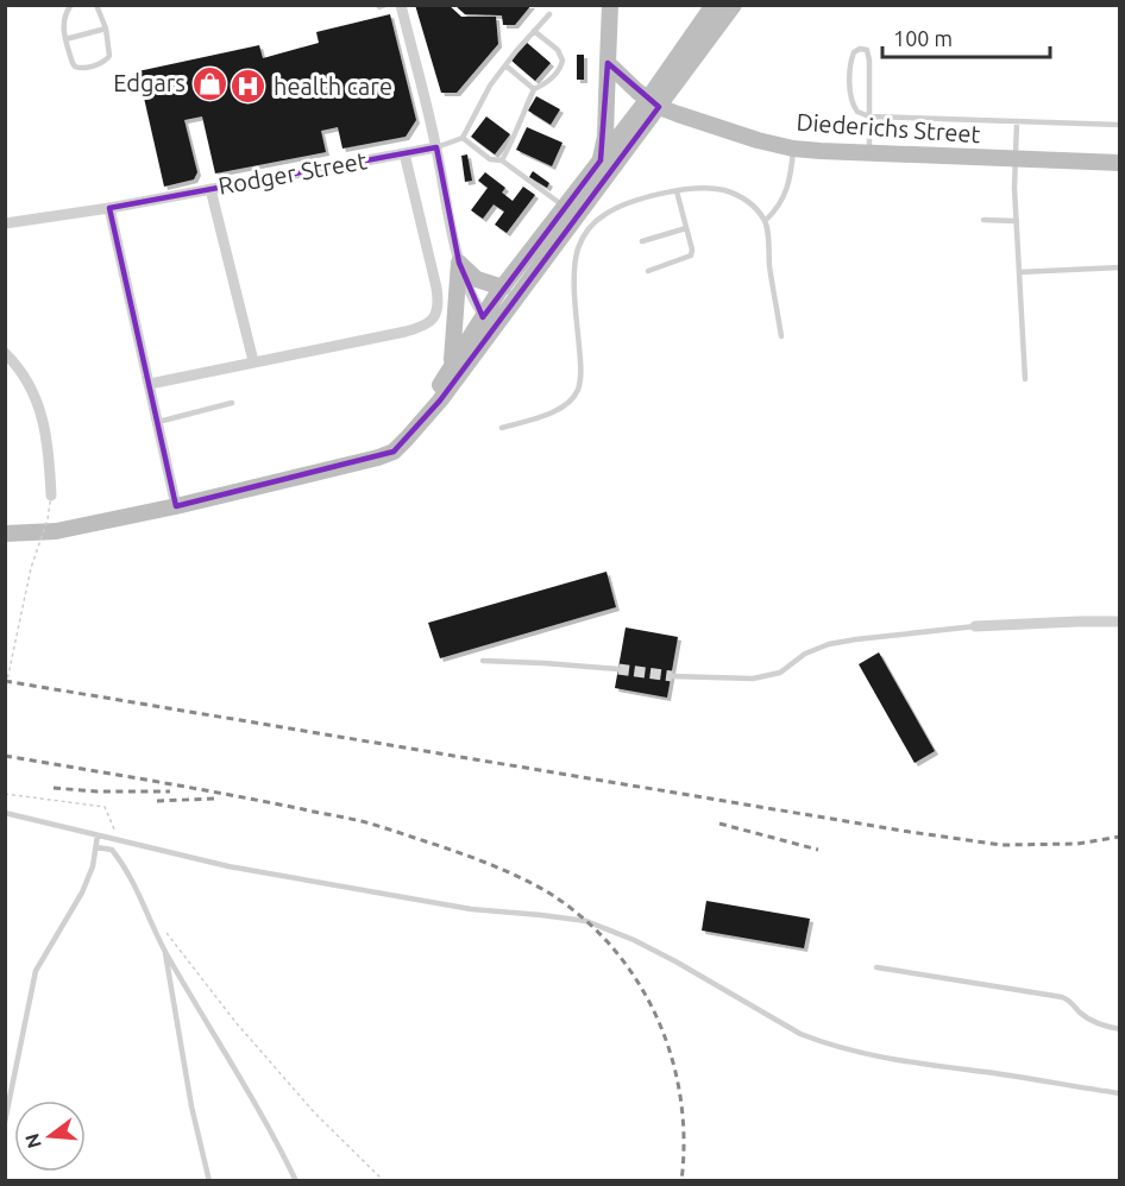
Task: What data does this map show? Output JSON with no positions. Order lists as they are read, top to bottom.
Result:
{
  "streets": {
    "main road": ["Diederichs Street"],
    "street": ["Rodger Street"]
  },
  "places": {
    "shop": ["Edgars"],
    "hospital": ["health care"]
  },
  "scale_bar": "100 m",
  "north": "left"
}
